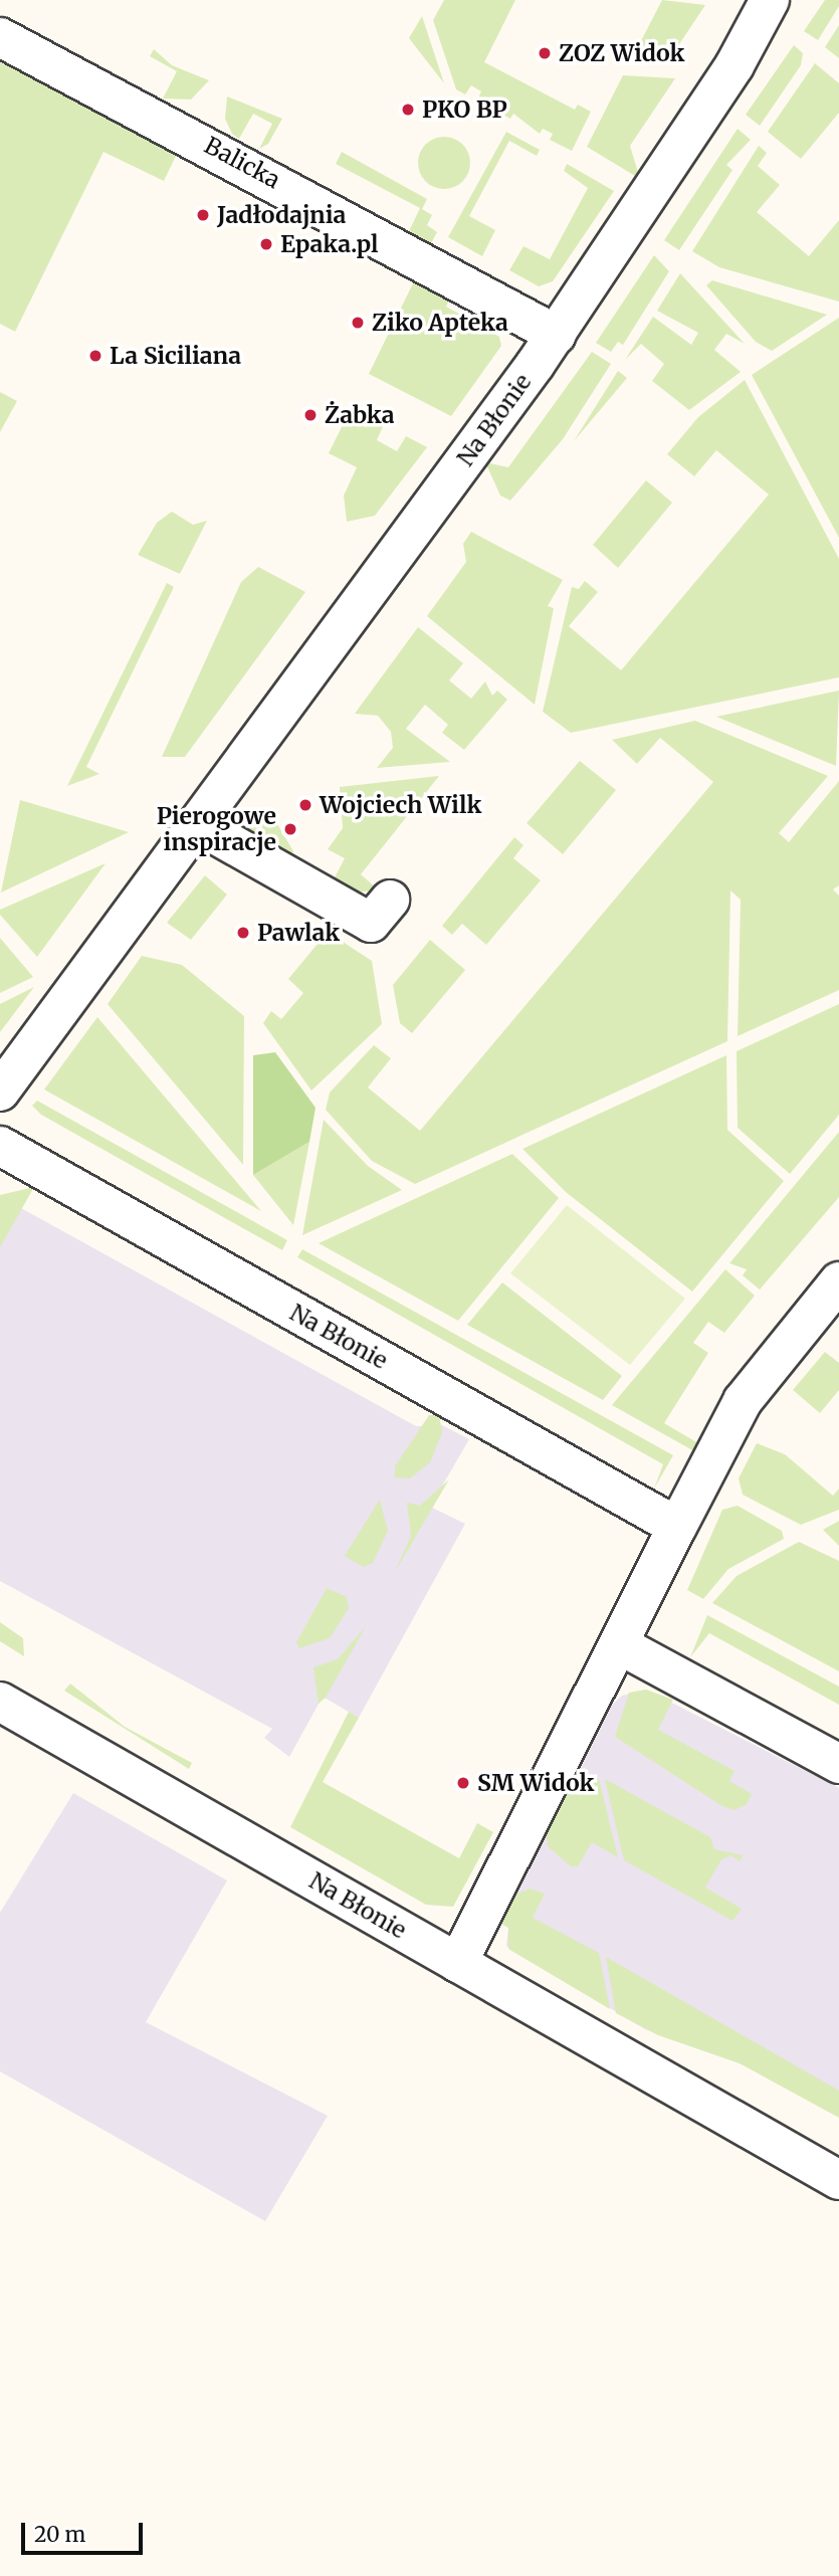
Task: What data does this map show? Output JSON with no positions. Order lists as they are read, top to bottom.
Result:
{
  "streets": {
    "street": ["Balicka", "Na Błonie"]
  },
  "crossings": [
    ["Balicka", "Na Błonie"]
  ],
  "places": [
    "ZOZ Widok",
    "PKO BP",
    "Jadłodajnia",
    "Epaka.pl",
    "Ziko Apteka",
    "La Siciliana",
    "Żabka",
    "Wojciech Wilk",
    "Pierogowe inspiracje",
    "Pawlak",
    "SM Widok"
  ],
  "scale_bar": "20 m"
}
